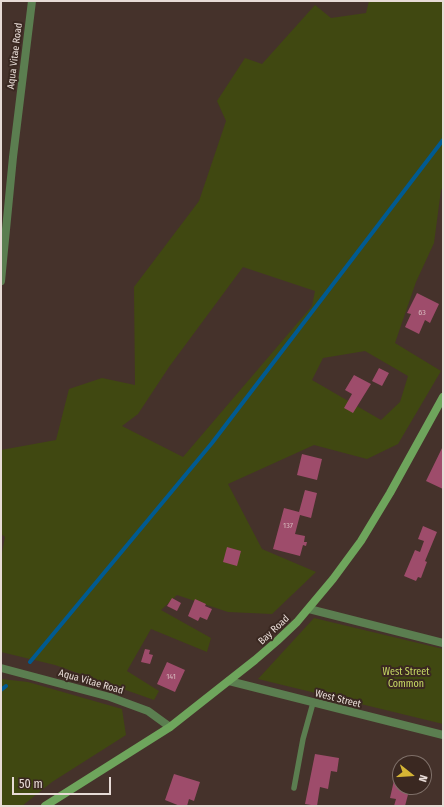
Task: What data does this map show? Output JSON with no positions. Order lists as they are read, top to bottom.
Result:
{
  "streets": {
    "main road": ["Bay Road"],
    "street": ["Aqua Vitae Road", "West Street"]
  },
  "crossings": [
    ["Aqua Vitae Road", "Bay Road"],
    ["Bay Road", "West Street"]
  ],
  "parks": ["West Street Common"],
  "house_numbers": ["63", "137", "141"],
  "scale_bar": "50 m",
  "north": "right"
}
